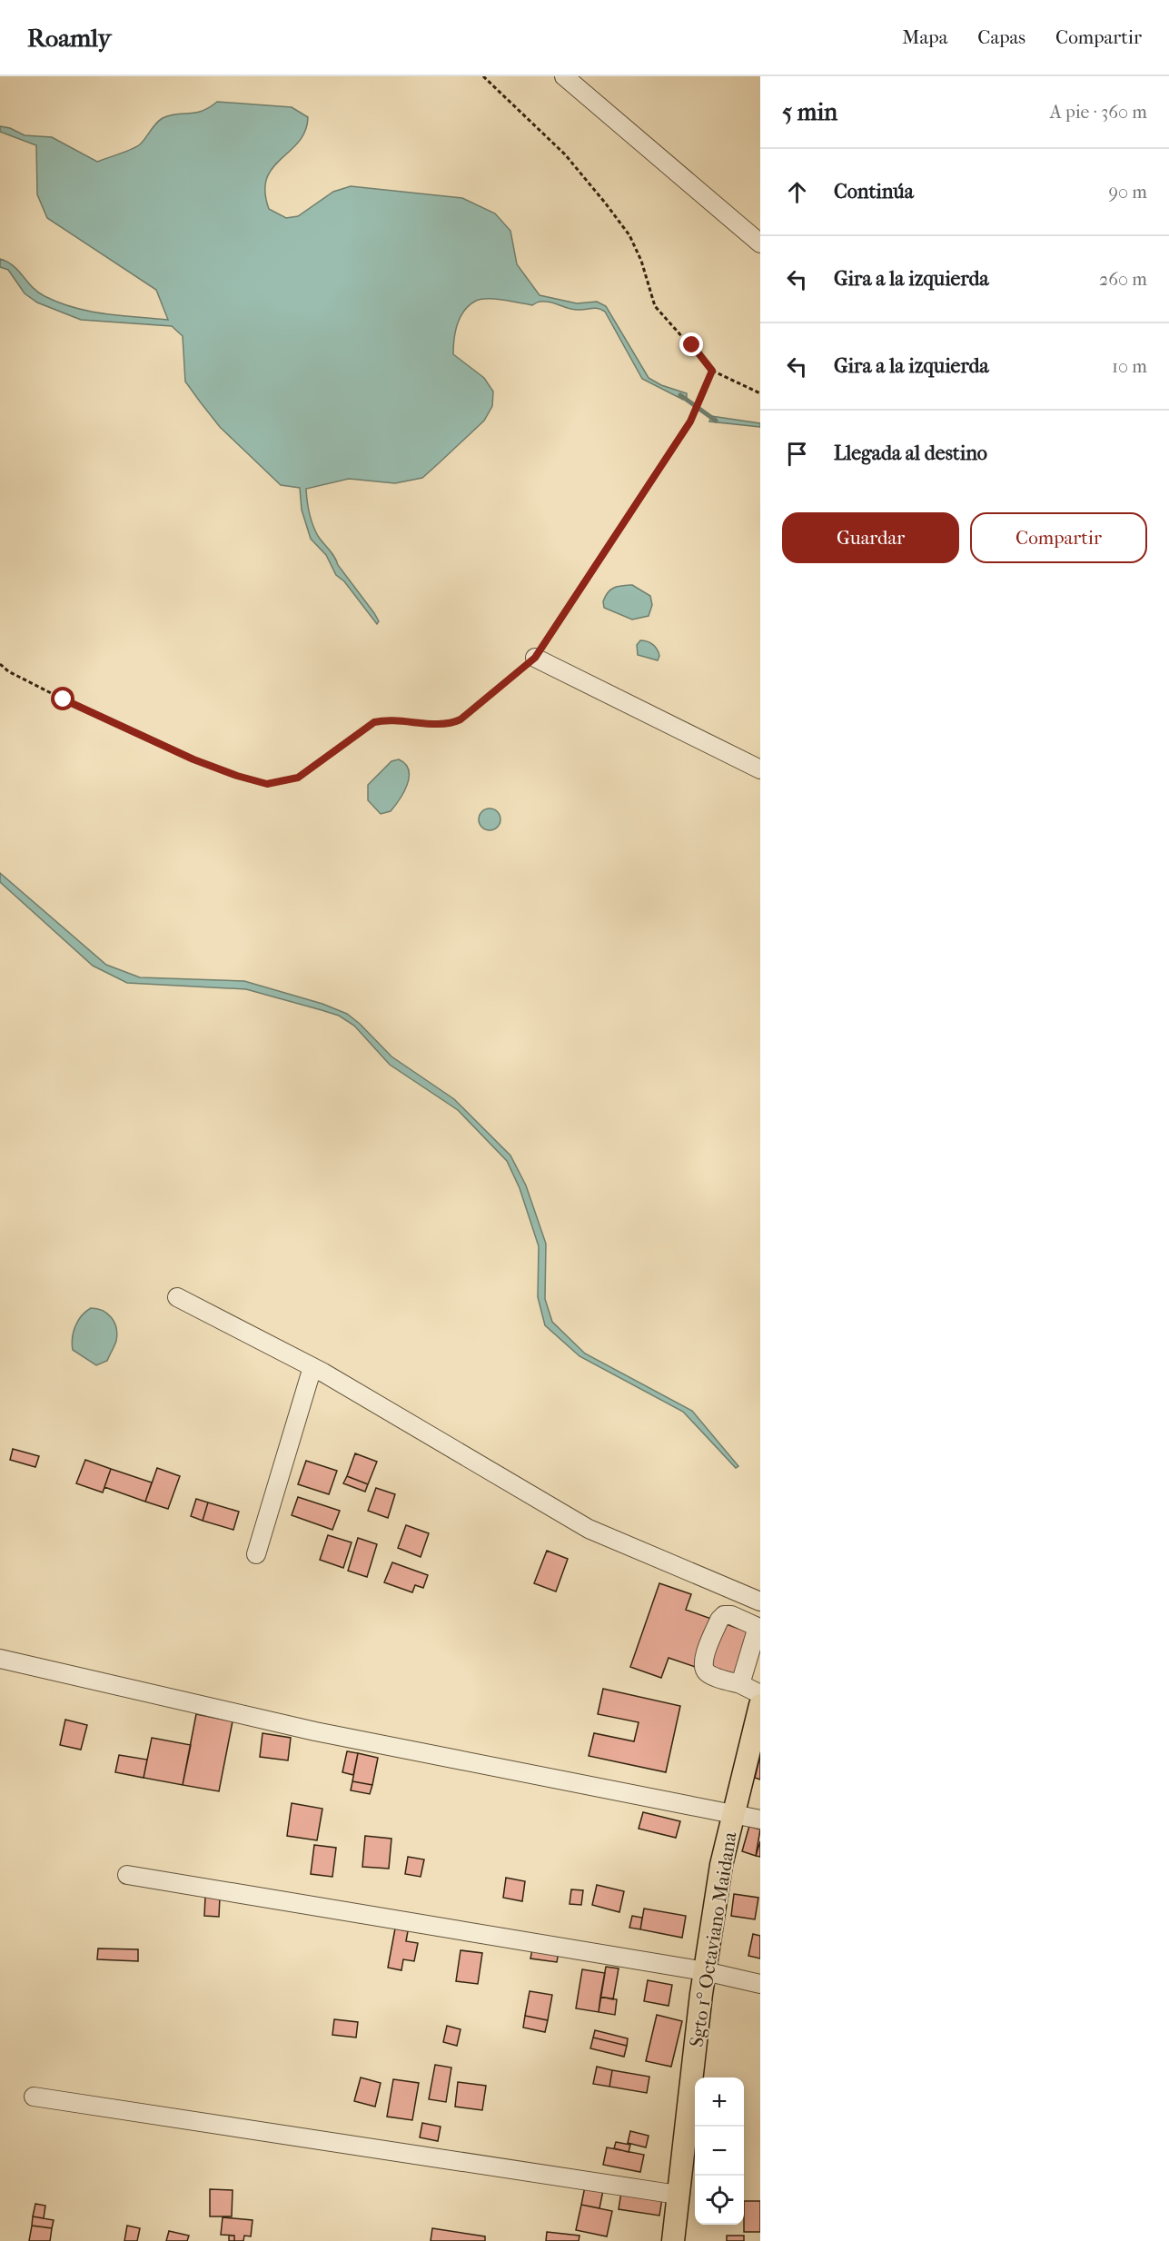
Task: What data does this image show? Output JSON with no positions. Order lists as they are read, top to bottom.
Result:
{
  "streets": {
    "main road": ["Sgto 1° Octaviano Maidana"]
  },
  "page": {
    "header": "Roamly",
    "nav": ["Mapa", "Capas", "Compartir"],
    "heading": ["5 min", "A pie · 360 m"],
    "list": [
      ["Continúa", "90 m"],
      ["Gira a la izquierda", "260 m"],
      ["Gira a la izquierda", "10 m"],
      "Llegada al destino"
    ],
    "buttons": ["Guardar", "Compartir"],
    "map_buttons": ["+", "−"]
  }
}
